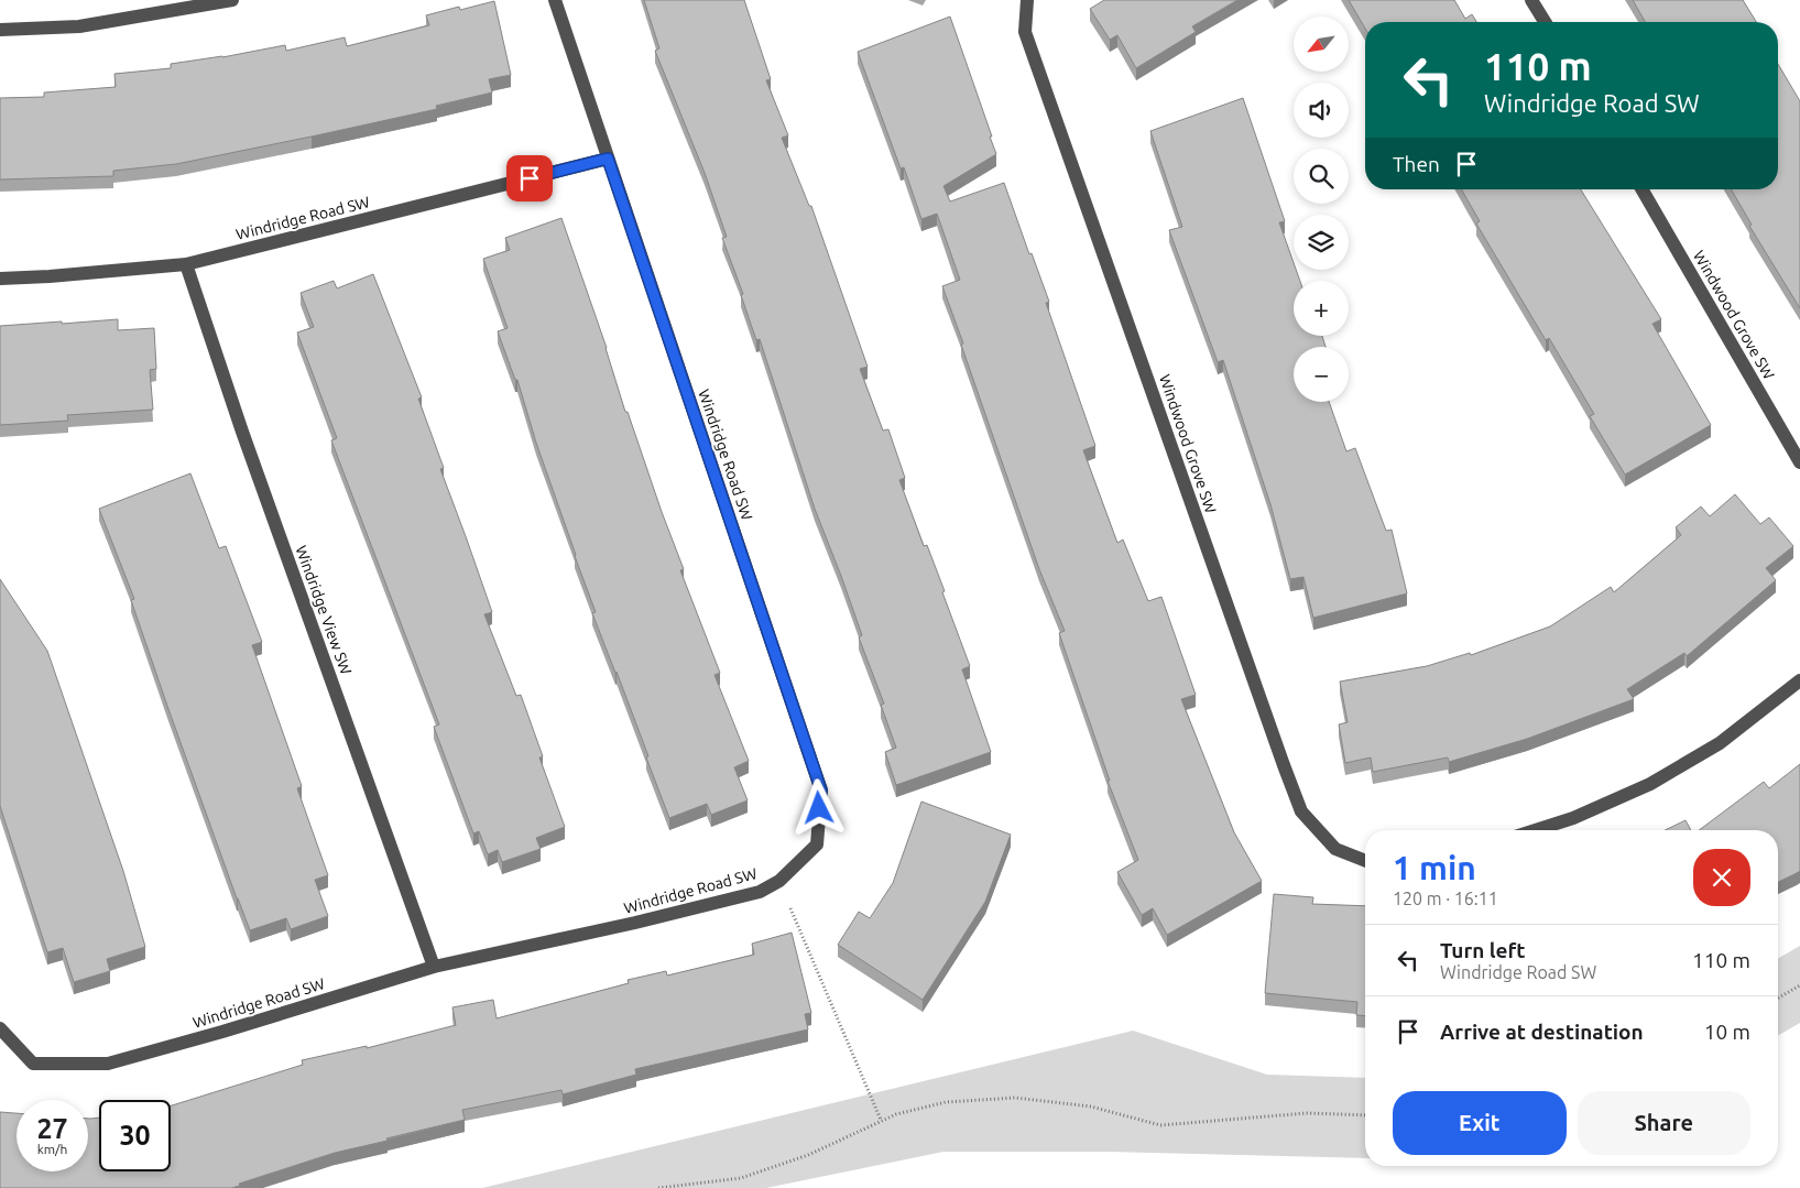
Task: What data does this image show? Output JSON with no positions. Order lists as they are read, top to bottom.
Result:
{
  "streets": {
    "street": ["Windridge Road SW", "Windwood Grove SW", "Windridge View SW"]
  },
  "crossings": [
    ["Windridge Road SW", "Windridge View SW"]
  ],
  "north": "bottom left",
  "page": {
    "map_buttons": ["+", "−"],
    "turn": ["110 m", "Windridge Road SW"],
    "then": "Then",
    "heading": ["1 min", "120 m · 16:11"],
    "list": [
      {
        "name": "Turn left",
        "note": "Windridge Road SW",
        "value": "110 m"
      },
      {
        "name": "Arrive at destination",
        "value": "10 m"
      }
    ],
    "buttons": ["Exit", "Share"],
    "speed": "27 km/h",
    "limit": "30"
  }
}
